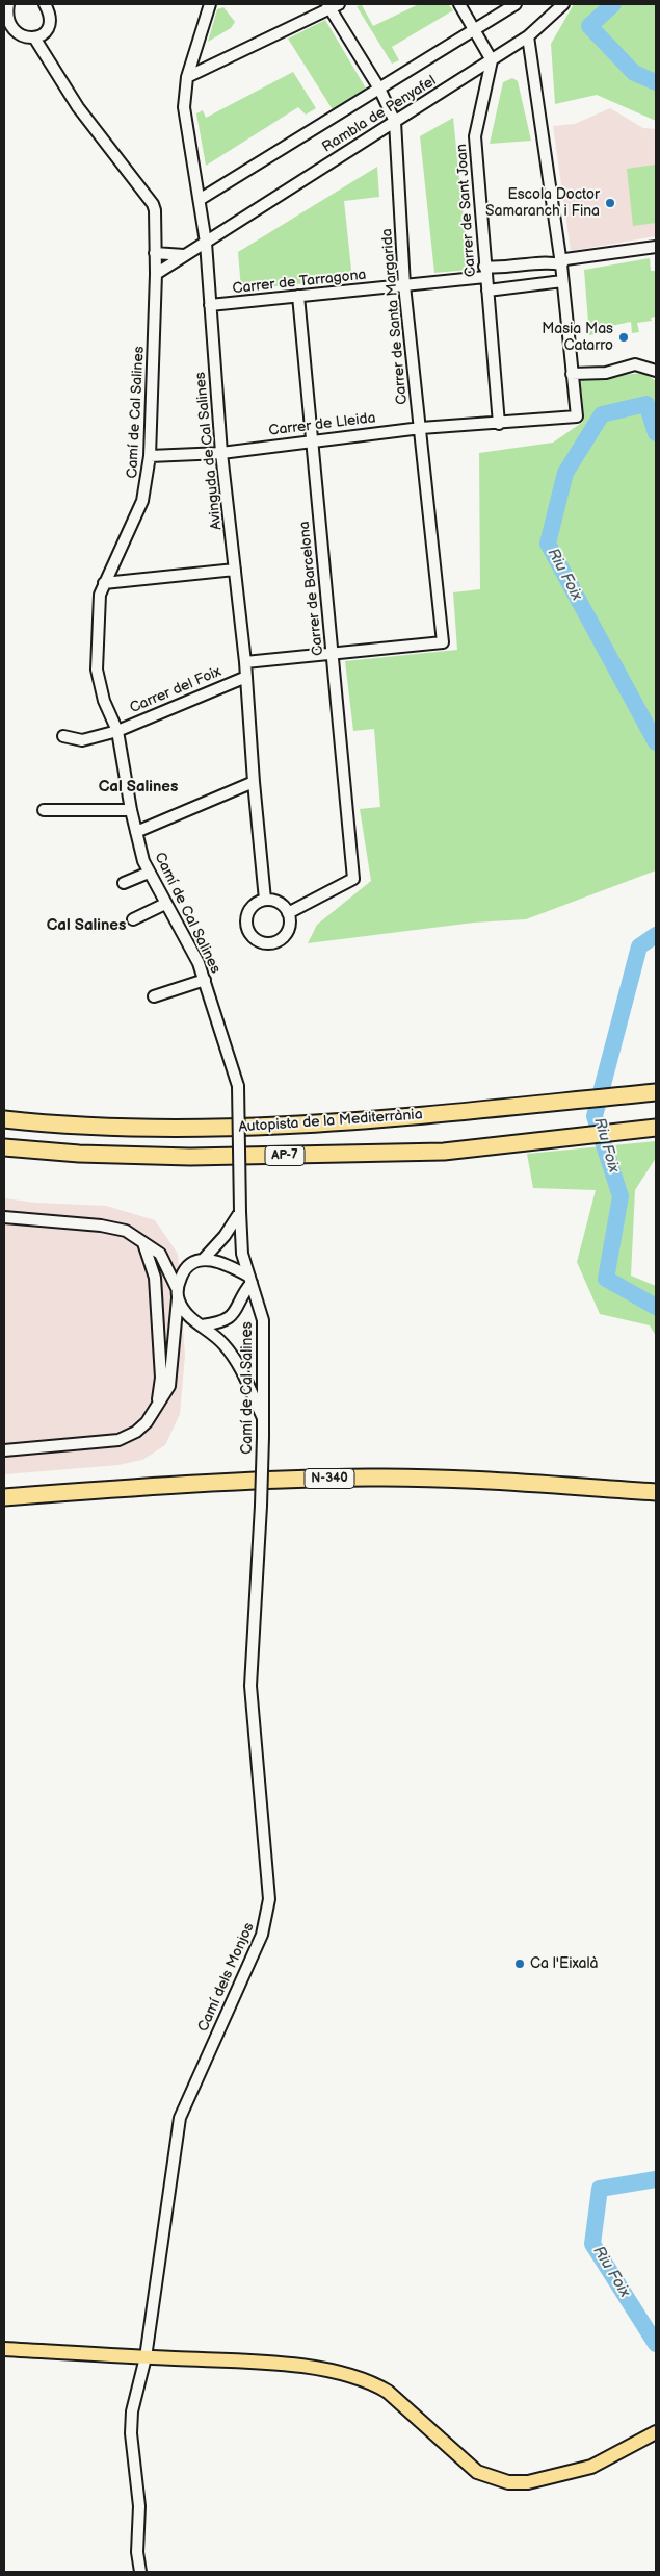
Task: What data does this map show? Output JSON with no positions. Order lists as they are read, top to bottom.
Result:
{
  "streets": {
    "highway": ["Autopista de la Mediterrània", "AP-7", "N-340"],
    "street": [
      "Rambla de Penyafel",
      "Carrer de Sant Joan",
      "Carrer de Tarragona",
      "Carrer de Santa Margarida",
      "Camí de Cal Salines",
      "Carrer de Lleida",
      "Avinguda de Cal Salines",
      "Carrer de Barcelona",
      "Carrer del Foix",
      "Camí dels Monjos"
    ]
  },
  "crossings": [
    ["Rambla de Penyafel", "Carrer de Sant Joan"],
    ["Rambla de Penyafel", "Carrer de Santa Margarida"],
    ["Rambla de Penyafel", "Camí de Cal Salines"],
    ["Rambla de Penyafel", "Avinguda de Cal Salines"],
    ["Carrer de Sant Joan", "Carrer de Tarragona"],
    ["Carrer de Sant Joan", "Carrer de Lleida"],
    ["Carrer de Tarragona", "Carrer de Santa Margarida"],
    ["Carrer de Tarragona", "Avinguda de Cal Salines"],
    ["Carrer de Tarragona", "Carrer de Barcelona"],
    ["Carrer de Santa Margarida", "Carrer de Lleida"],
    ["Carrer de Santa Margarida", "Carrer de Barcelona"],
    ["Camí de Cal Salines", "Carrer de Lleida"],
    ["Camí de Cal Salines", "Carrer del Foix"],
    ["Camí de Cal Salines", "Camí dels Monjos"],
    ["Carrer de Lleida", "Avinguda de Cal Salines"],
    ["Carrer de Lleida", "Carrer de Barcelona"],
    ["Avinguda de Cal Salines", "Carrer de Barcelona"],
    ["Avinguda de Cal Salines", "Carrer del Foix"]
  ],
  "districts": ["Cal Salines", "Cal Salines"],
  "water": ["Riu Foix"],
  "places": ["Escola Doctor Samaranch i Fina", "Masia Mas Catarro", "Ca l'Eixalà"]
}
